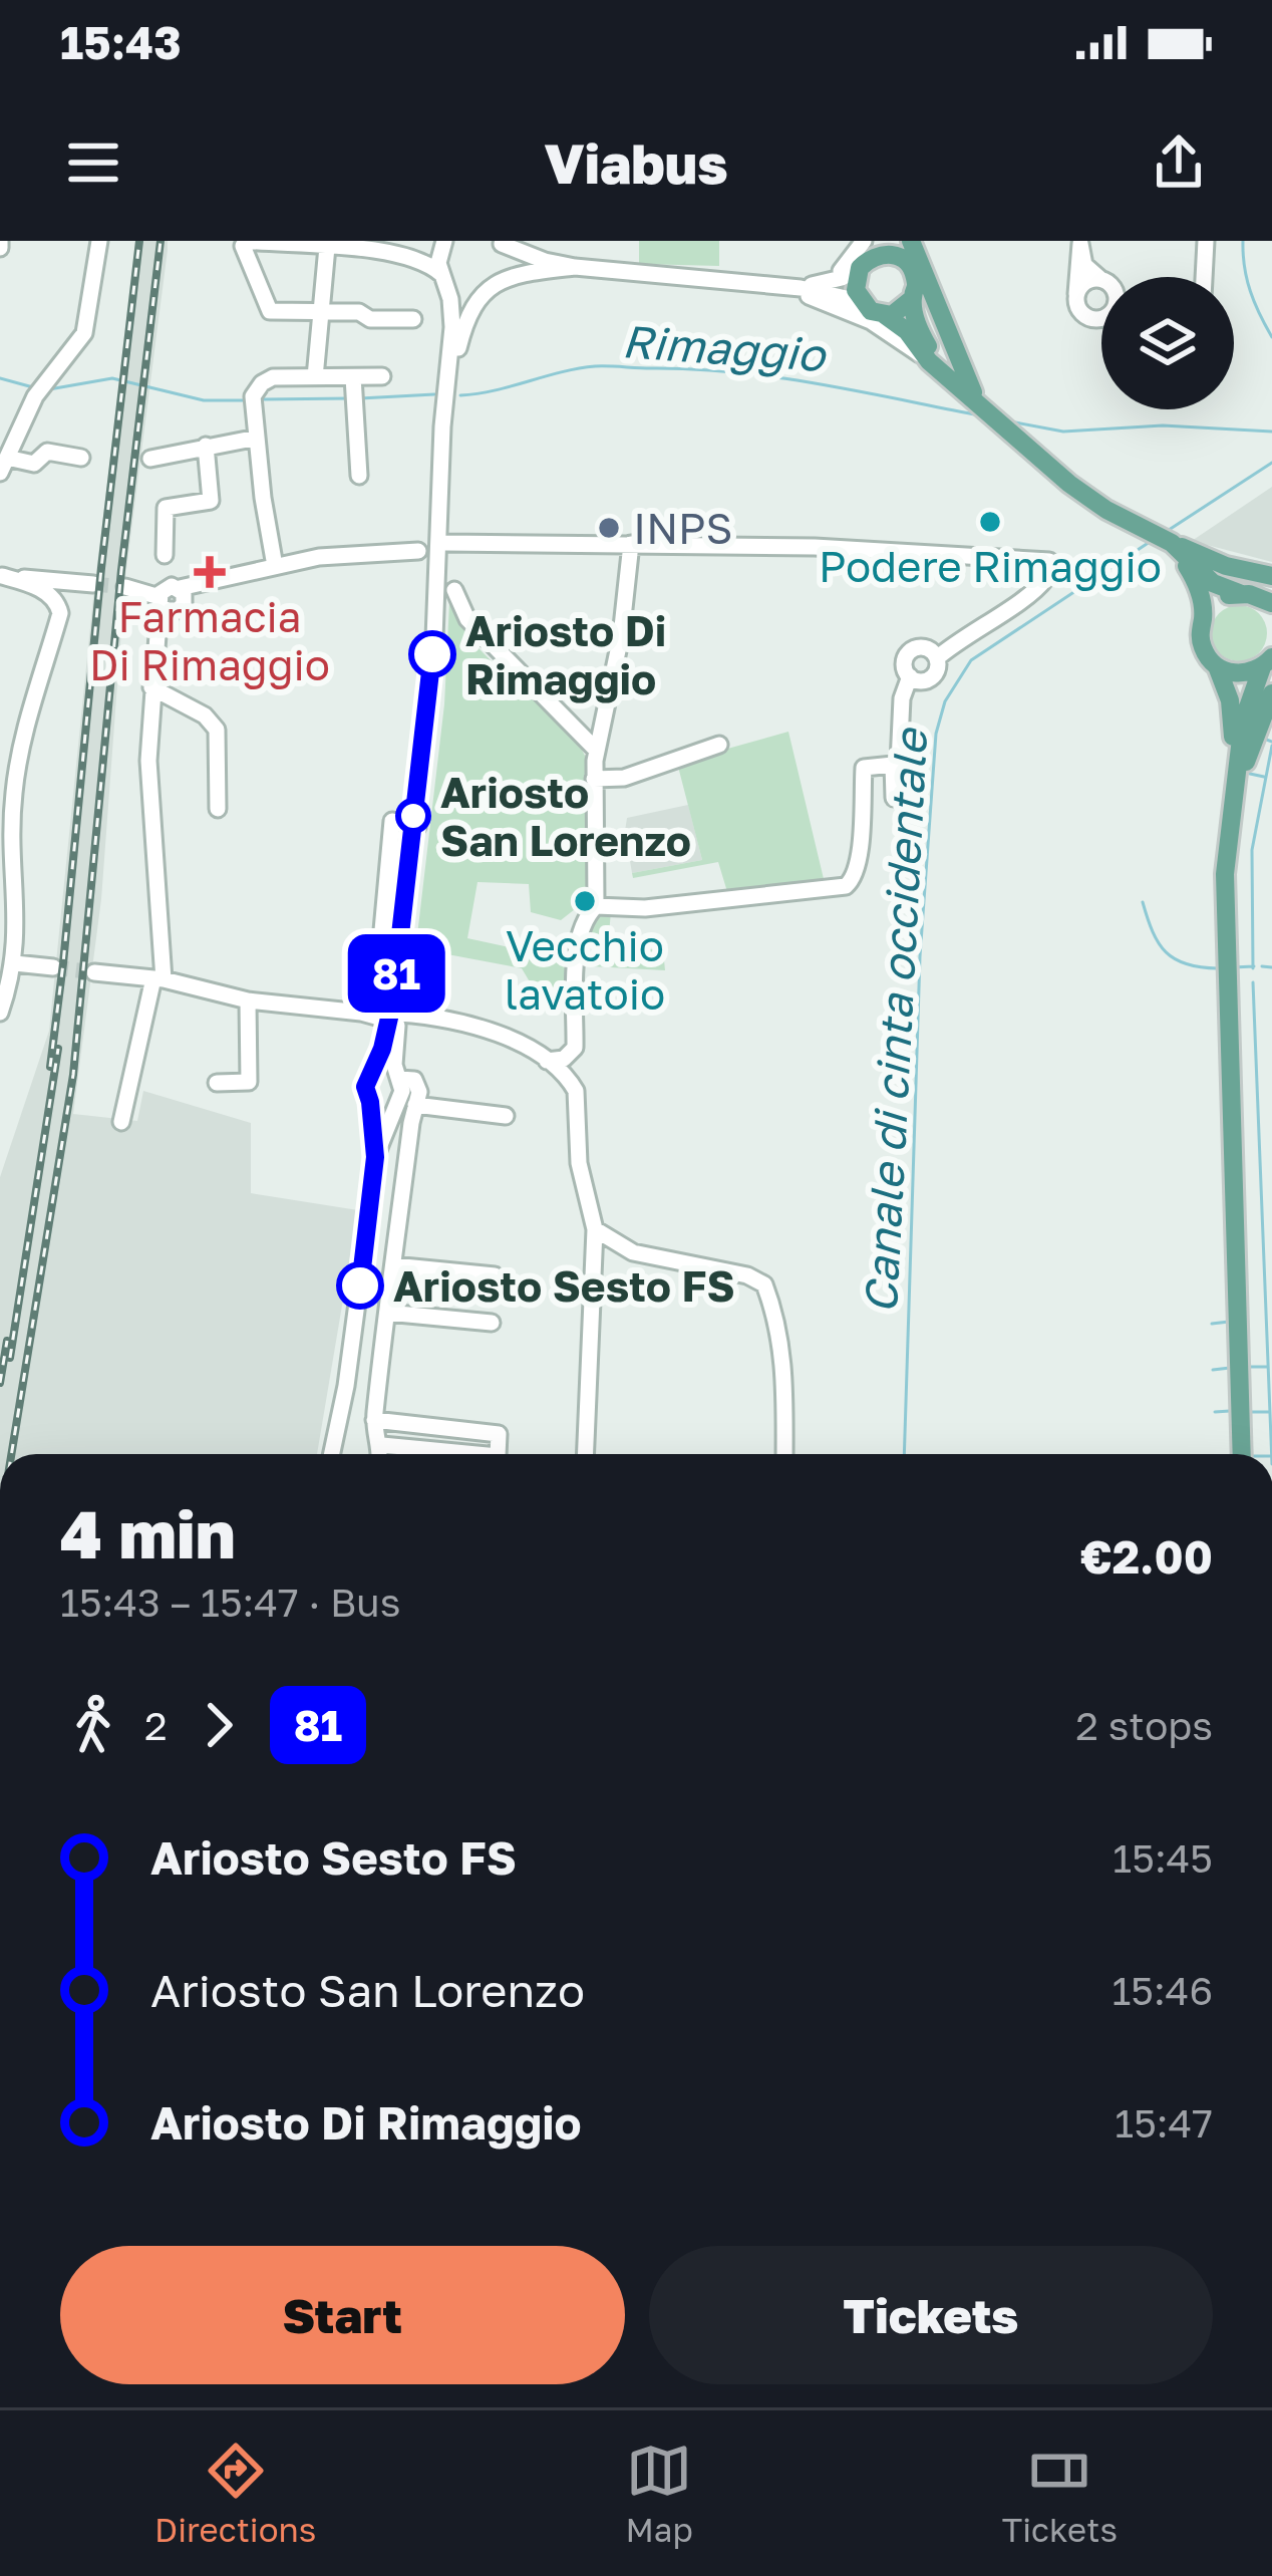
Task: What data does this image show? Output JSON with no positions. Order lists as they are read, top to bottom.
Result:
{
  "water": ["Rimaggio", "Canale di cinta occidentale"],
  "places": {
    "other": [
      "Podere Rimaggio",
      "INPS",
      "Ariosto Di Rimaggio",
      "Ariosto San Lorenzo",
      "Vecchio lavatoio",
      "Ariosto Sesto FS"
    ],
    "health": ["Farmacia Di Rimaggio"]
  },
  "lines": ["bus line 81"],
  "page": {
    "status": "15:43",
    "header": "Viabus",
    "on_map": "81",
    "heading": ["4 min", "15:43 – 15:47 · Bus", "€2.00"],
    "legs": ["2", "81", "2 stops"],
    "list": [
      {
        "name": "Ariosto Sesto FS",
        "value": "15:45"
      },
      {
        "name": "Ariosto San Lorenzo",
        "value": "15:46"
      },
      {
        "name": "Ariosto Di Rimaggio",
        "value": "15:47"
      }
    ],
    "buttons": ["Start", "Tickets"],
    "tabs": ["Directions", "Map", "Tickets"]
  }
}
